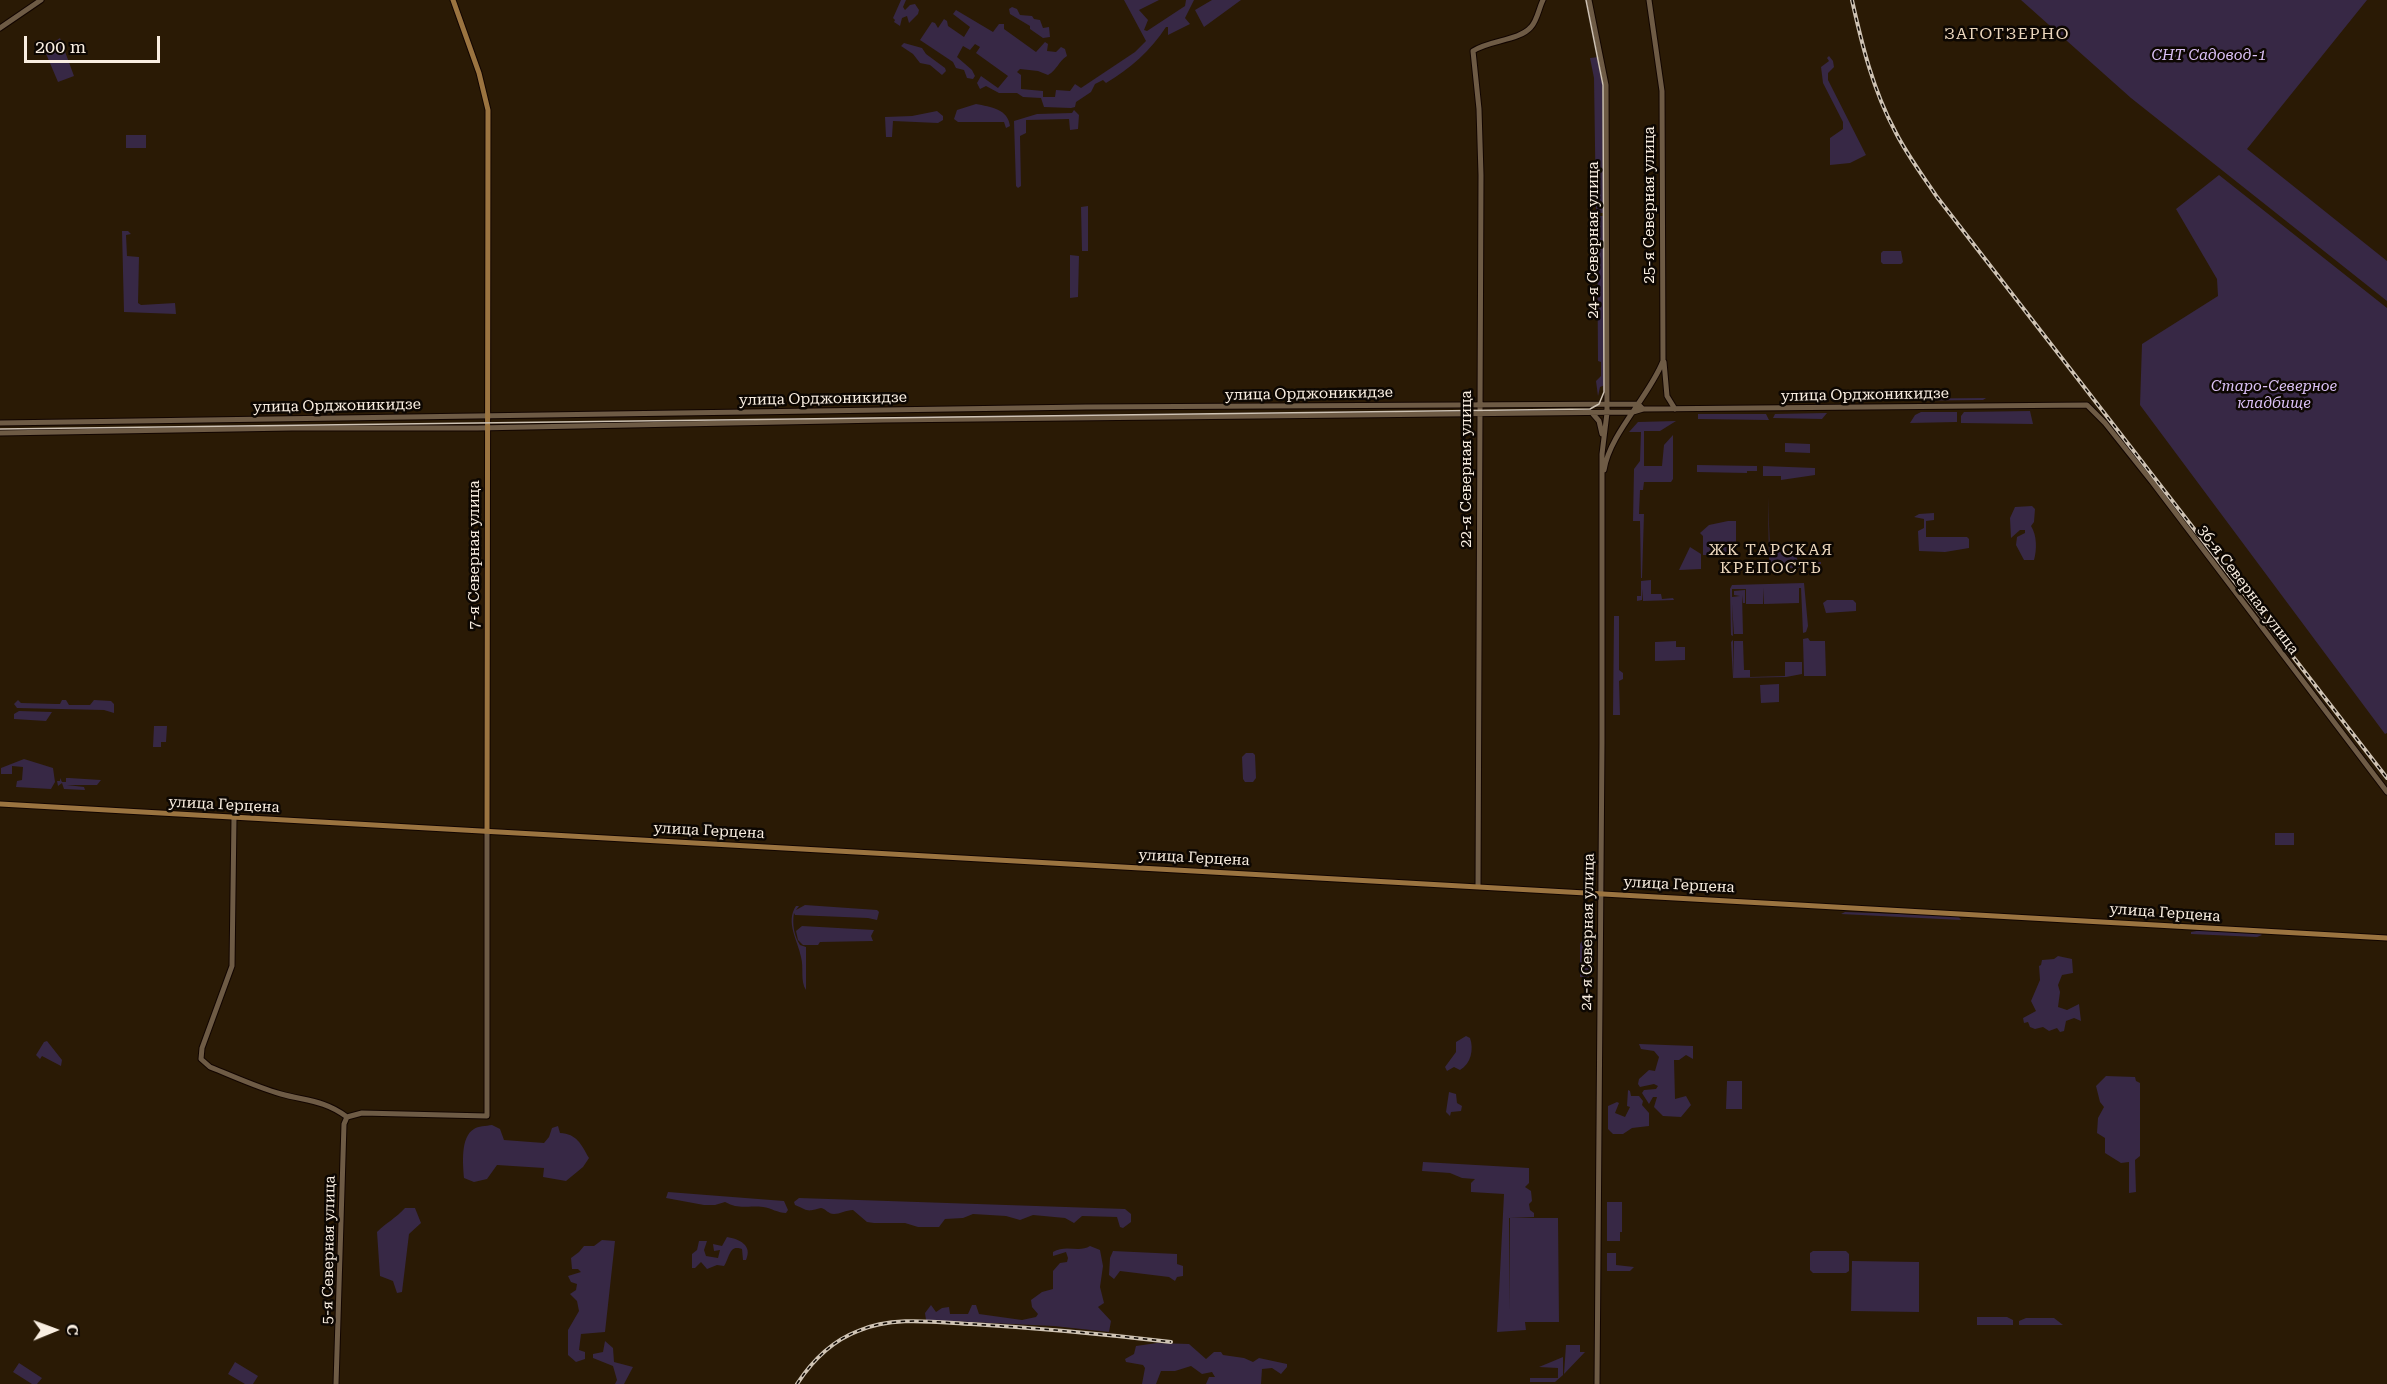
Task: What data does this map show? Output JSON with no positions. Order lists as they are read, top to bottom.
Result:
{
  "streets": {
    "main road": [
      "25-я Северная улица",
      "24-я Северная улица",
      "улица Орджоникидзе",
      "22-я Северная улица",
      "7-я Северная улица",
      "36-я Северная улица",
      "улица Герцена",
      "5-я Северная улица"
    ]
  },
  "crossings": [
    ["25-я Северная улица", "24-я Северная улица"],
    ["25-я Северная улица", "улица Орджоникидзе"],
    ["24-я Северная улица", "улица Орджоникидзе"],
    ["24-я Северная улица", "улица Герцена"],
    ["улица Орджоникидзе", "22-я Северная улица"],
    ["улица Орджоникидзе", "7-я Северная улица"],
    ["улица Орджоникидзе", "36-я Северная улица"],
    ["22-я Северная улица", "улица Герцена"],
    ["7-я Северная улица", "улица Герцена"],
    ["7-я Северная улица", "5-я Северная улица"]
  ],
  "districts": ["ЗАГОТЗЕРНО", "ЖК ТАРСКАЯ КРЕПОСТЬ"],
  "parks": ["СНТ Садовод-1", "Старо-Северное кладбище"],
  "scale_bar": "200 m",
  "north": "right"
}
